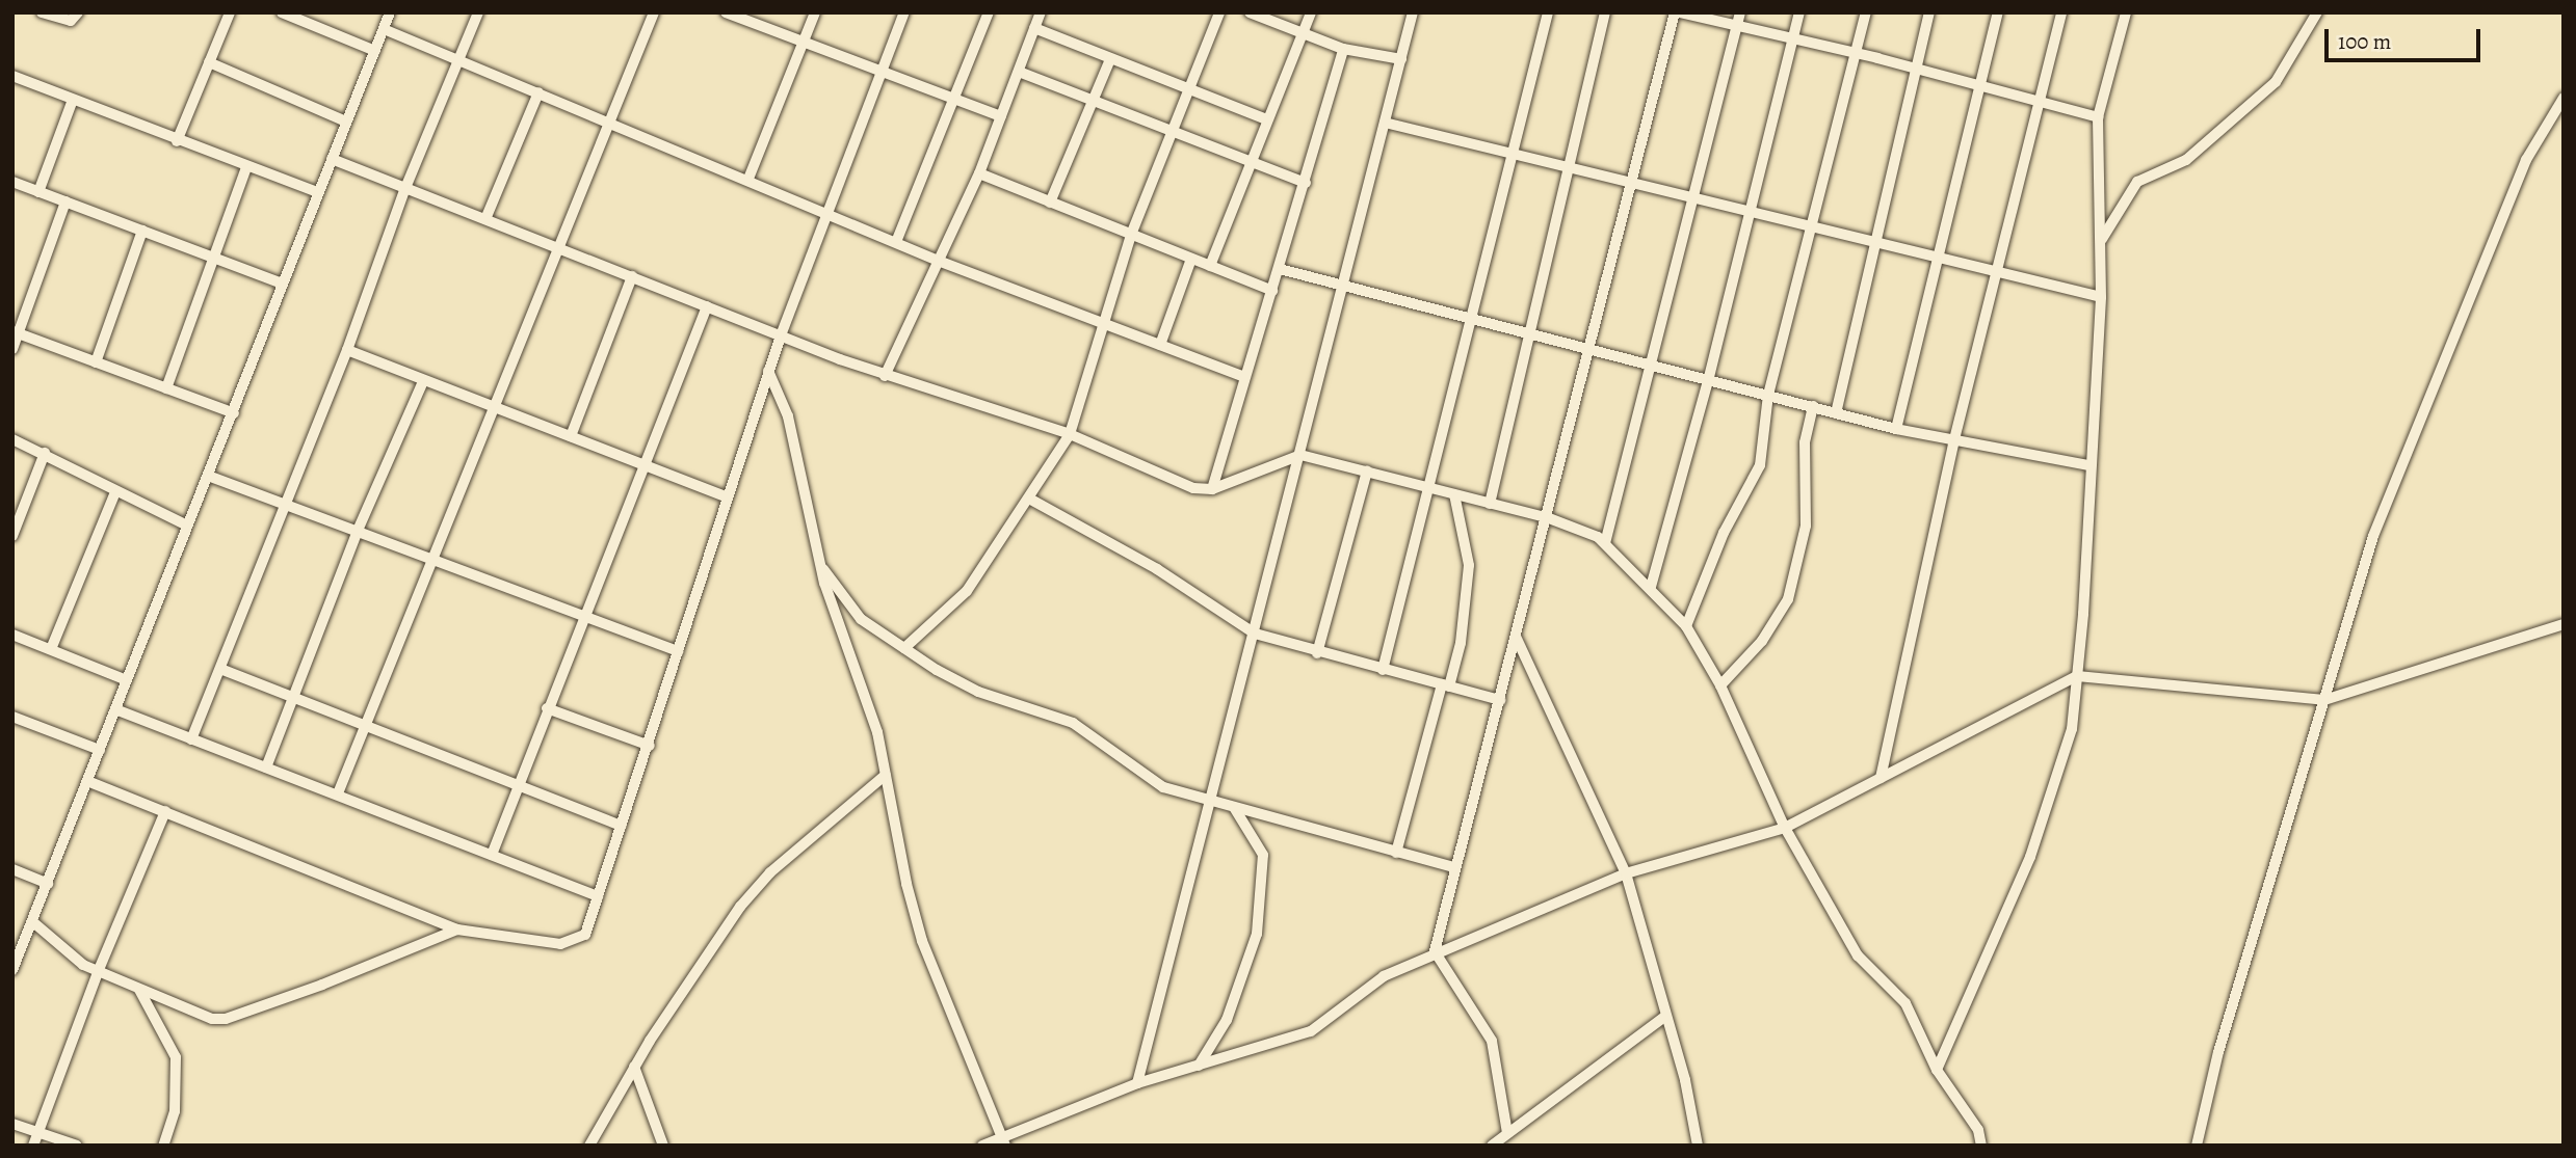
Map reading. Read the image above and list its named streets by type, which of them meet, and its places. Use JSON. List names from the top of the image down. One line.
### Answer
{"scale_bar":"100 m"}
